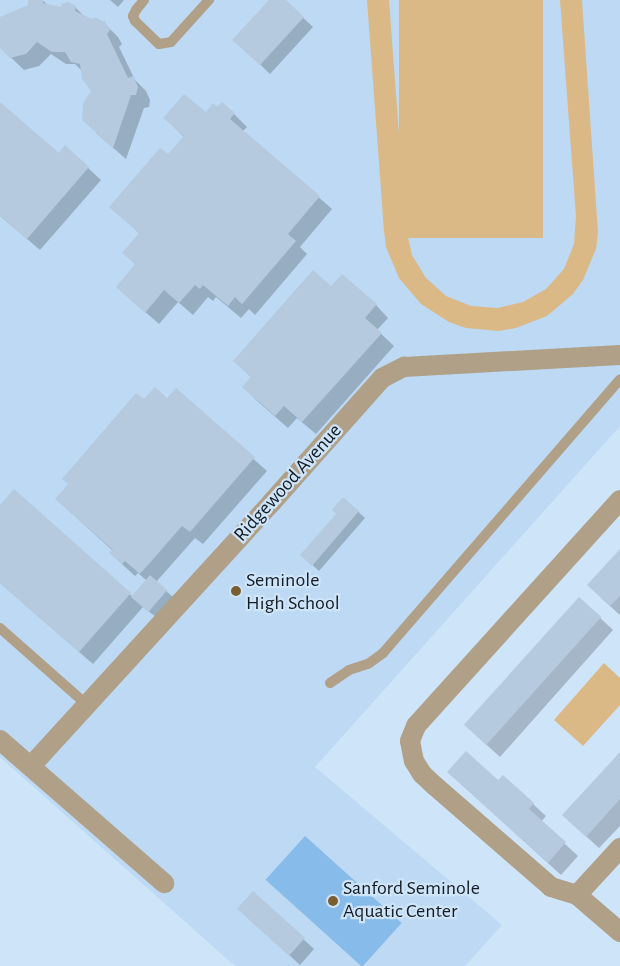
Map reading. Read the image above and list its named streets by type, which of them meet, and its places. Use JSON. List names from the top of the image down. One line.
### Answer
{"streets":{"street":["Ridgewood Avenue"]},"places":["Seminole High School","Sanford Seminole Aquatic Center"]}
